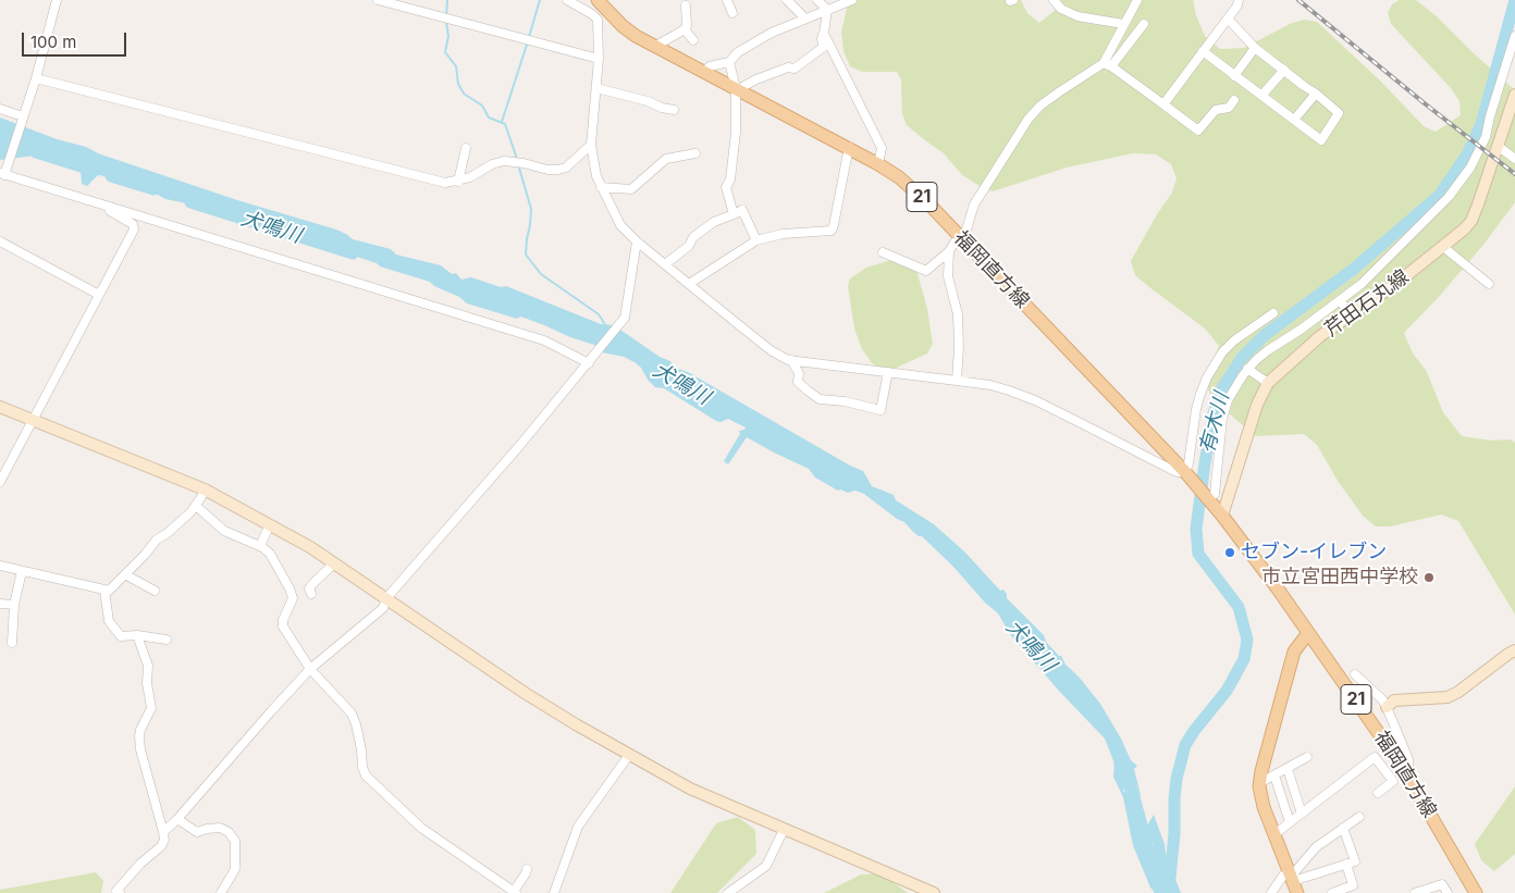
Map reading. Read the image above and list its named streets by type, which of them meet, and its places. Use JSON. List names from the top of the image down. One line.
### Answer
{"streets":{"main road":["21","福岡直方線"],"street":["芹田石丸線"]},"crossings":[["福岡直方線","芹田石丸線"]],"water":["犬鳴川","有木川"],"places":["セブン-イレブン","市立宮田西中学校"],"scale_bar":"100 m"}
